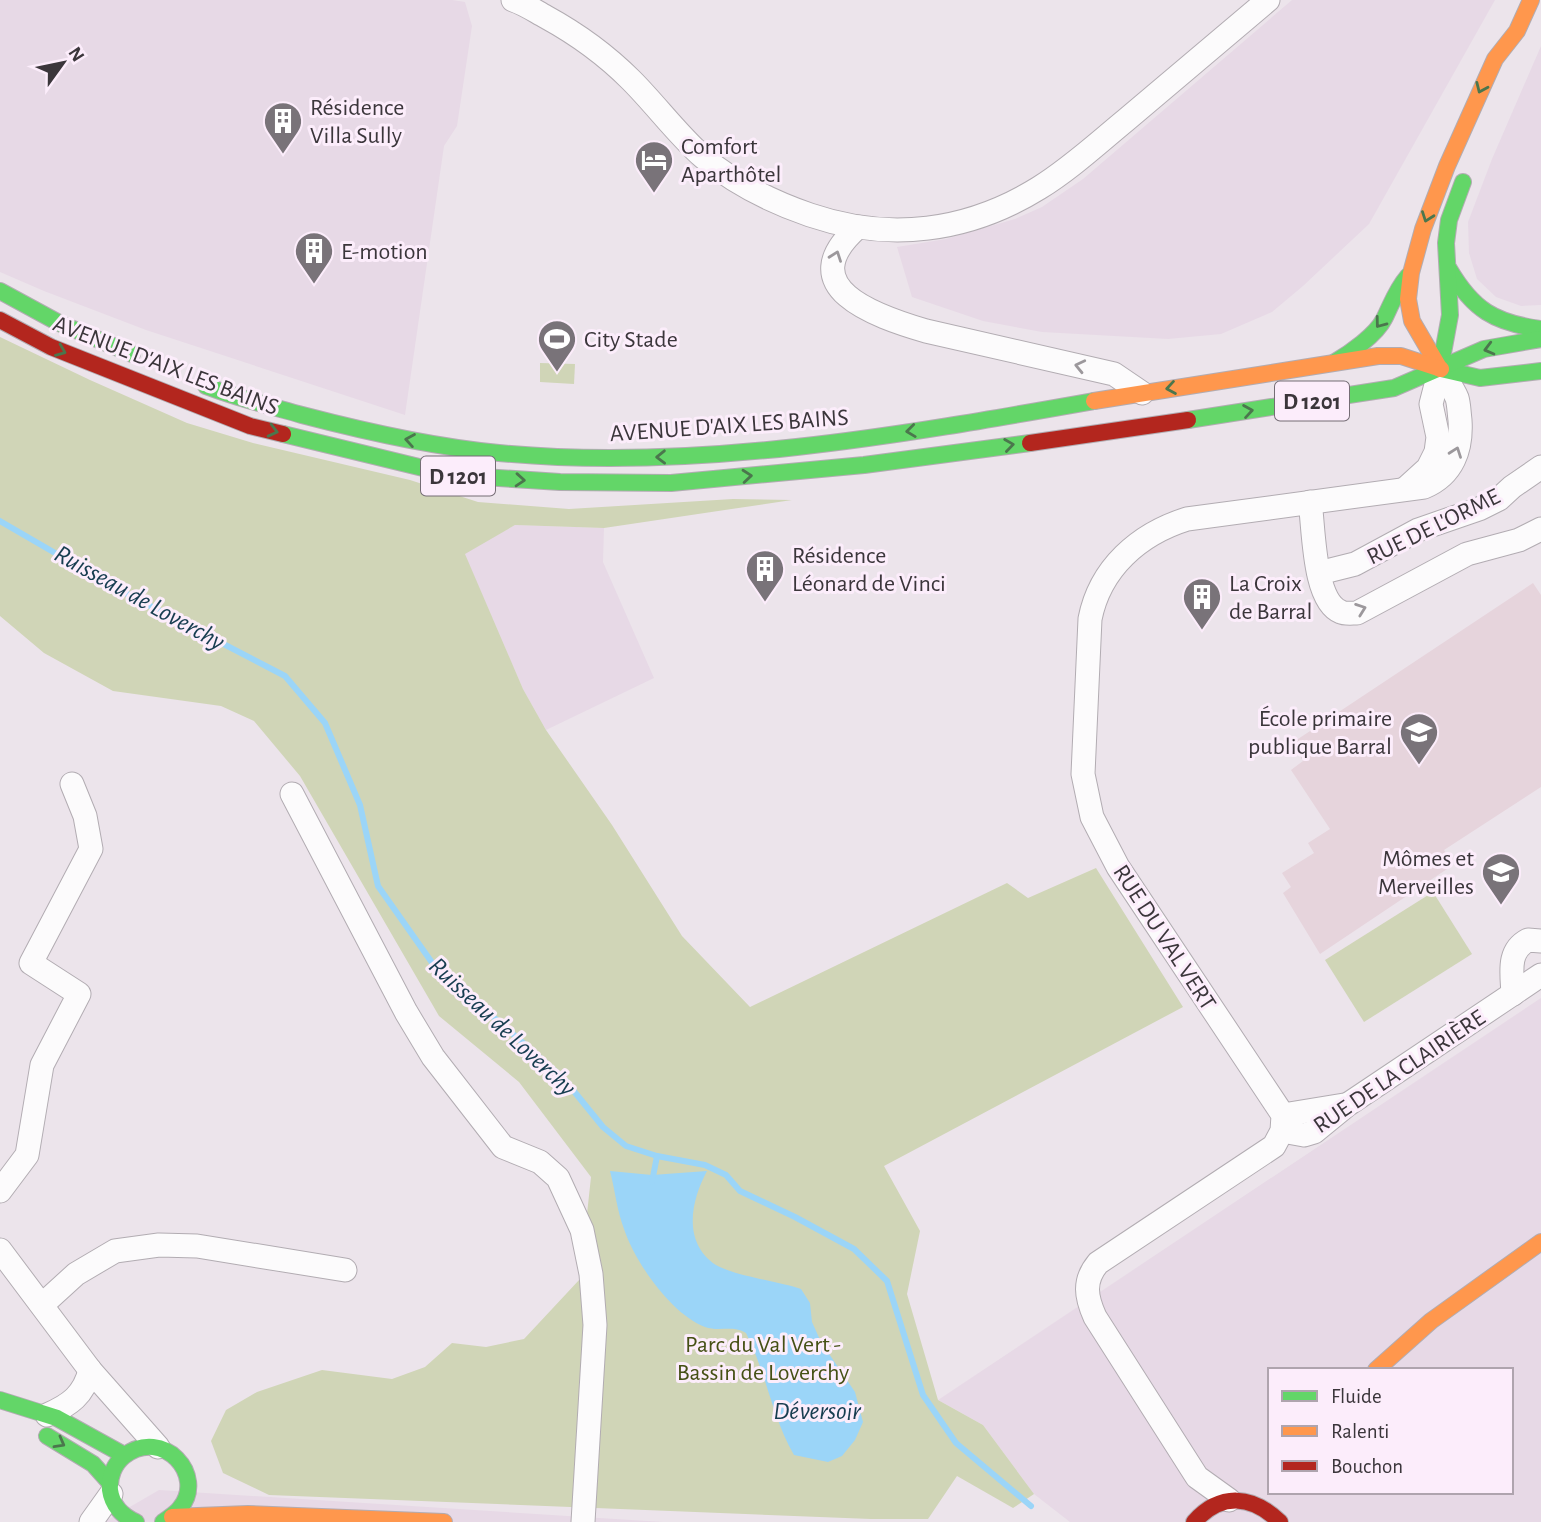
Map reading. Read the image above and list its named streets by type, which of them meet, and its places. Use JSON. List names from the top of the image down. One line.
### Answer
{"streets":{"main road":["AVENUE D'AIX LES BAINS","D 1201"],"street":["RUE DE L'ORME","RUE DU VAL VERT","RUE DE LA CLAIRIÈRE"]},"crossings":[["AVENUE D'AIX LES BAINS","RUE DU VAL VERT"],["RUE DE L'ORME","RUE DU VAL VERT"],["RUE DU VAL VERT","RUE DE LA CLAIRIÈRE"]],"one_way":["RUE DE L'ORME"],"water":["Ruisseau de Loverchy","Déversoir"],"parks":["Parc du Val Vert - Bassin de Loverchy"],"places":{"building":["Résidence Villa Sully","E-motion","Résidence Léonard de Vinci","La Croix de Barral"],"hotel":["Comfort Aparthôtel"],"sports":["City Stade"],"school or university":["École primaire publique Barral","Mômes et Merveilles"]},"legend":["Fluide","Ralenti","Bouchon"],"north":"top right"}
